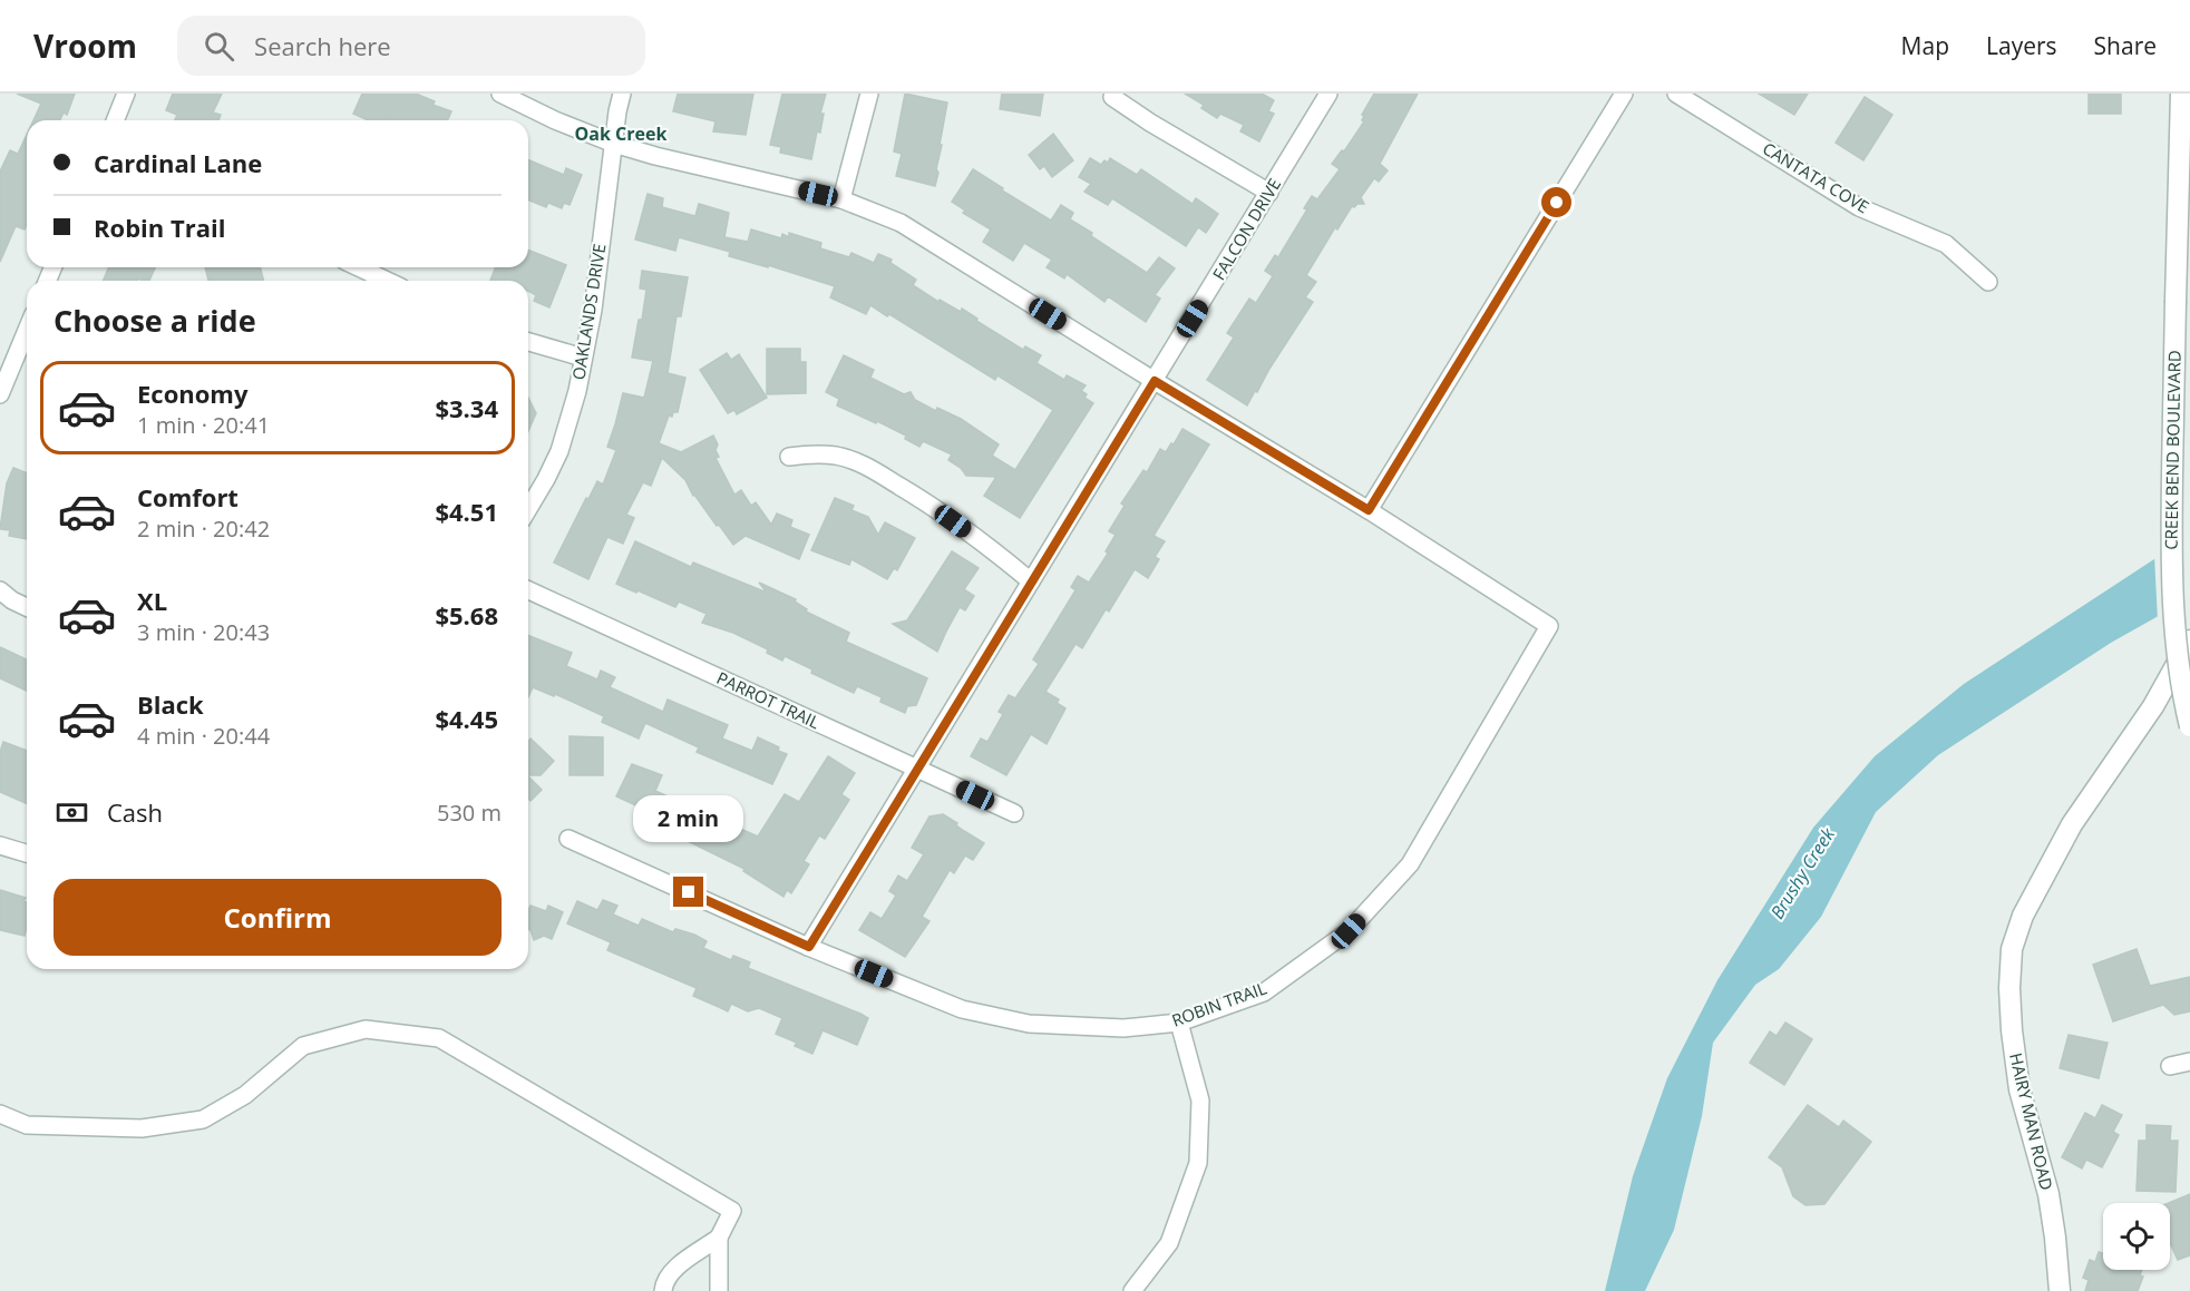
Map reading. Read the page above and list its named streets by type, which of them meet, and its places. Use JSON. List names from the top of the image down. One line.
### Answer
{"streets":{"street":["CANTATA COVE","FALCON DRIVE","OAKLANDS DRIVE","CREEK BEND BOULEVARD","PARROT TRAIL","ROBIN TRAIL","HAIRY MAN ROAD"]},"crossings":[["FALCON DRIVE","PARROT TRAIL"],["FALCON DRIVE","ROBIN TRAIL"]],"districts":["Oak Creek"],"water":["Brushy Creek"],"page":{"header":"Vroom","search":"Search here","nav":["Map","Layers","Share"],"banner":["Cardinal Lane","Robin Trail"],"heading":"Choose a ride","list":[{"name":"Economy","note":"1 min · 20:41","value":"$3.34"},{"name":"Comfort","note":"2 min · 20:42","value":"$4.51"},{"name":"XL","note":"3 min · 20:43","value":"$5.68"},{"name":"Black","note":"4 min · 20:44","value":"$4.45"}],"pay":["Cash","530 m"],"bubble":"2 min","buttons":"Confirm"}}
